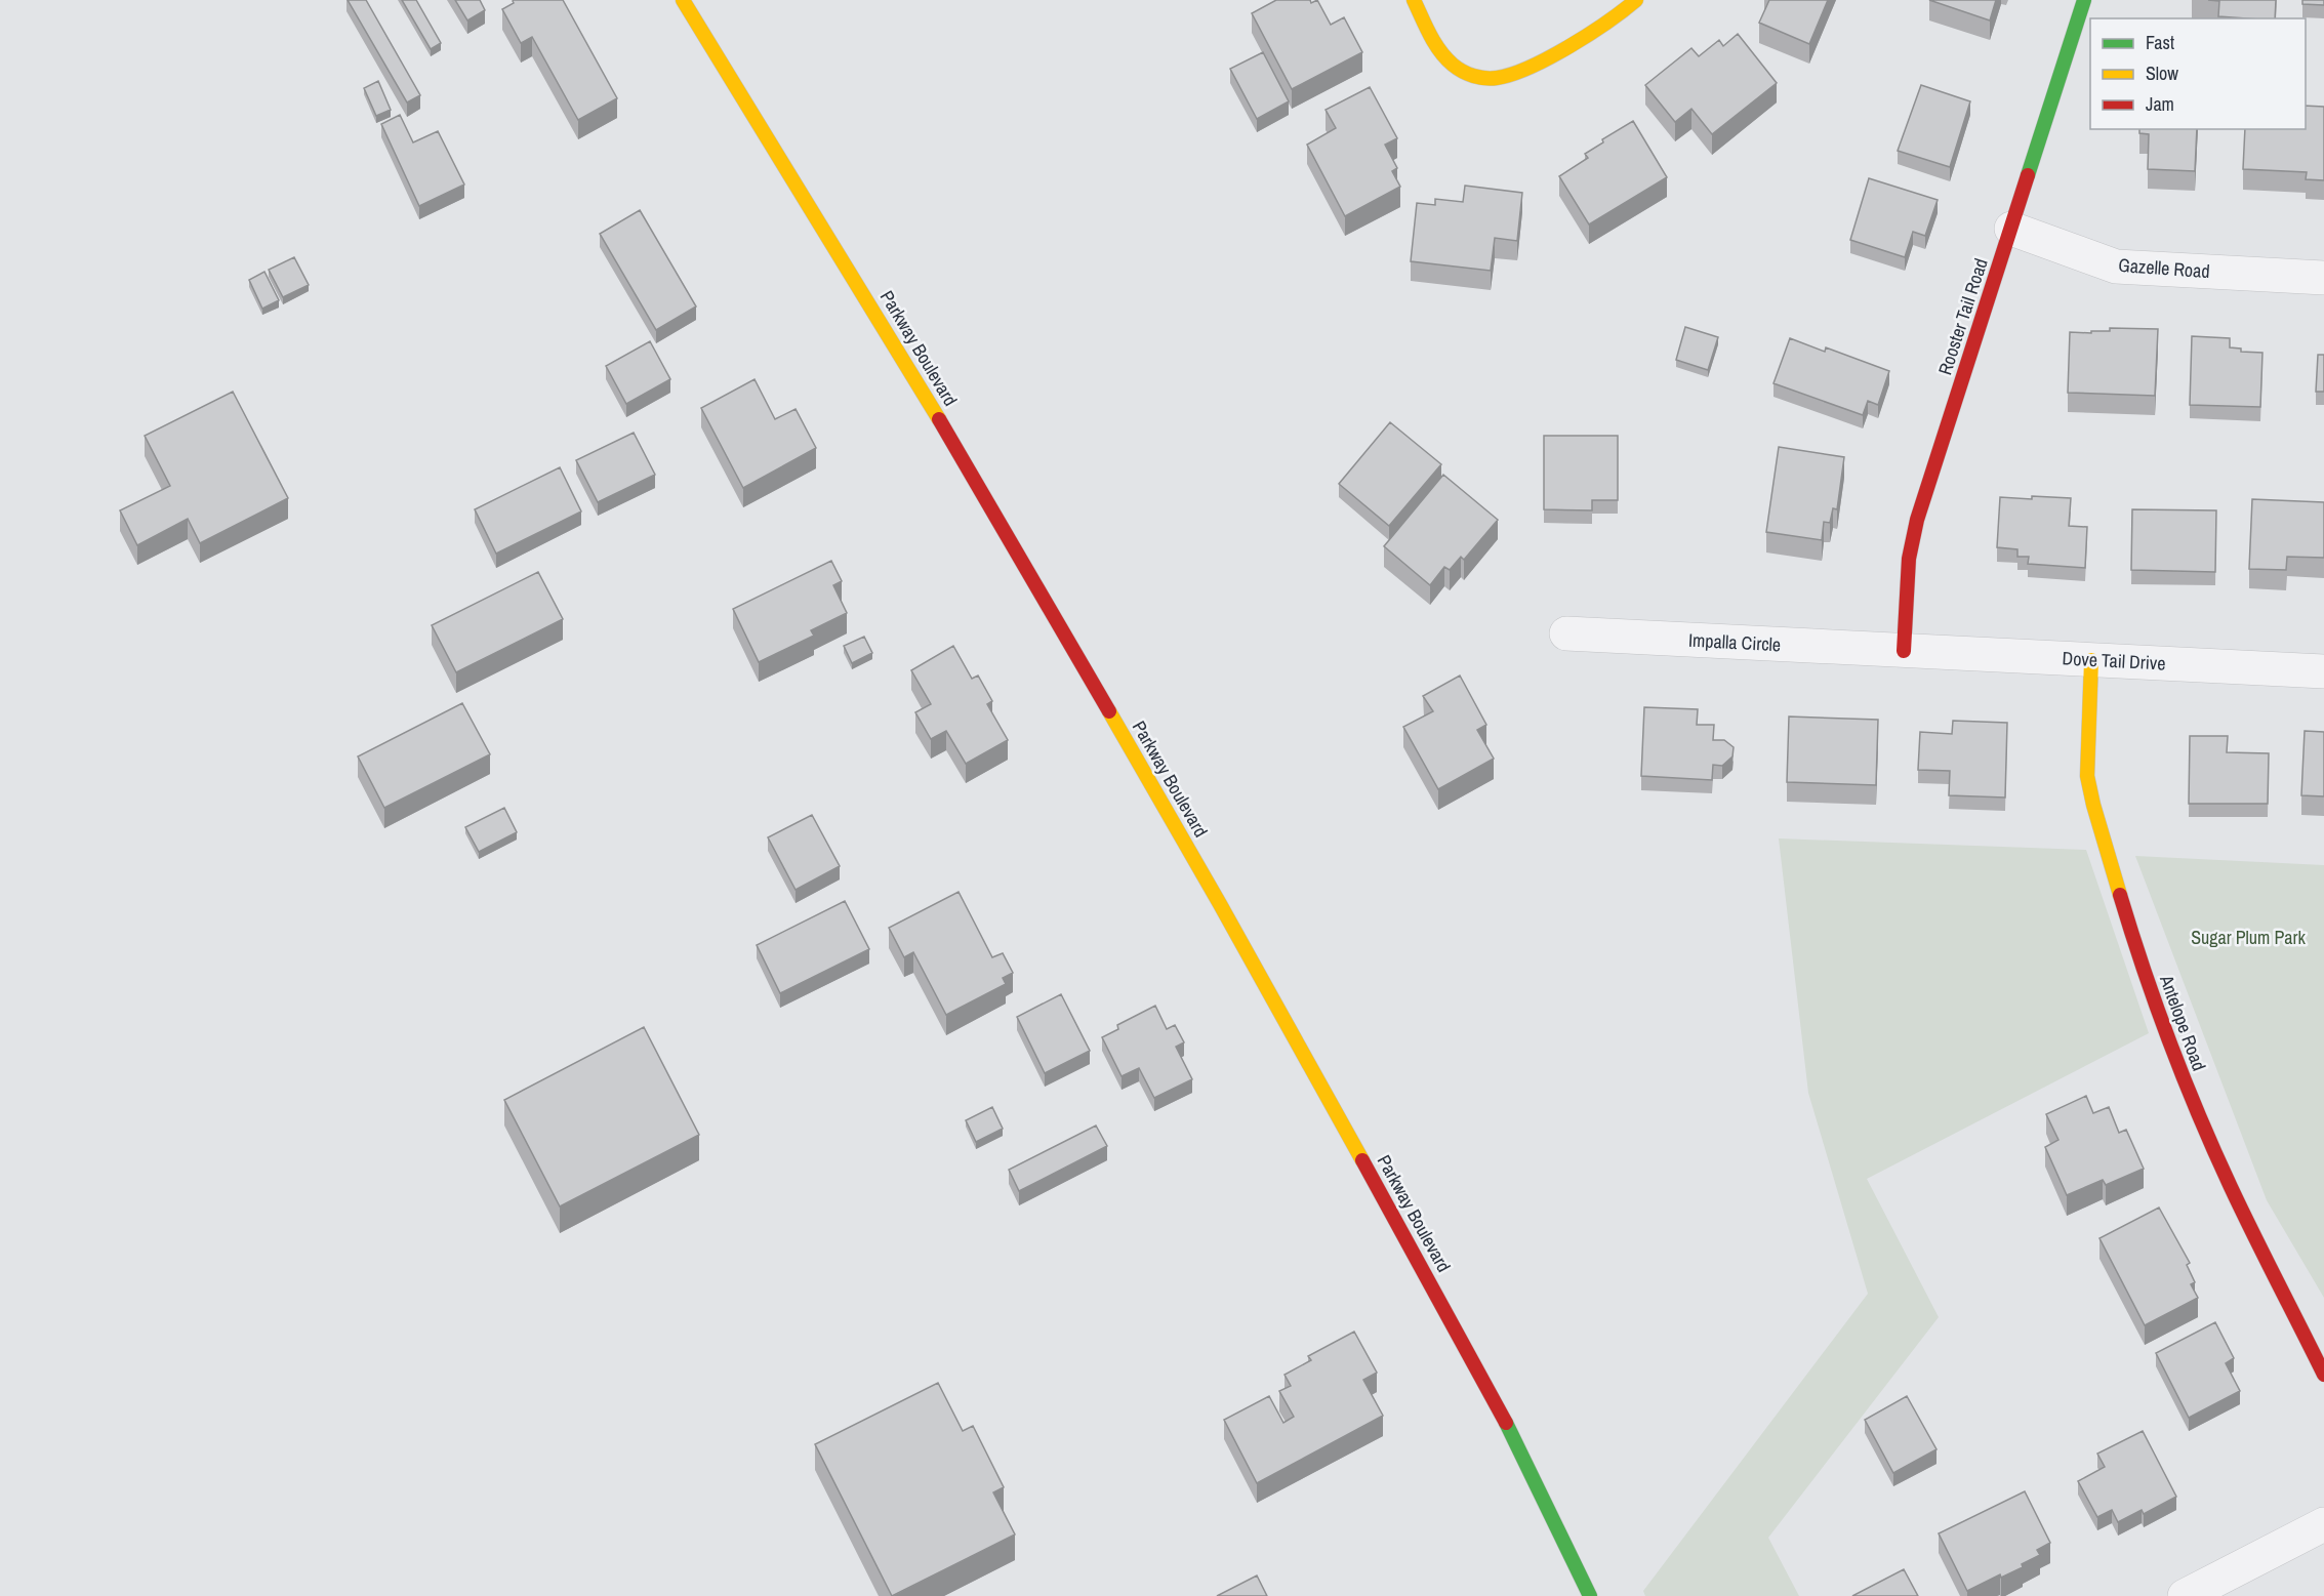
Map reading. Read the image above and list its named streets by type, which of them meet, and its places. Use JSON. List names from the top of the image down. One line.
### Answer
{"streets":{"street":["Gazelle Road","Rooster Tail Road","Parkway Boulevard","Impalla Circle","Dove Tail Drive","Antelope Road"]},"crossings":[["Gazelle Road","Rooster Tail Road"],["Rooster Tail Road","Impalla Circle"],["Rooster Tail Road","Dove Tail Drive"],["Impalla Circle","Dove Tail Drive"],["Dove Tail Drive","Antelope Road"]],"parks":["Sugar Plum Park"],"legend":["Fast","Slow","Jam"]}
